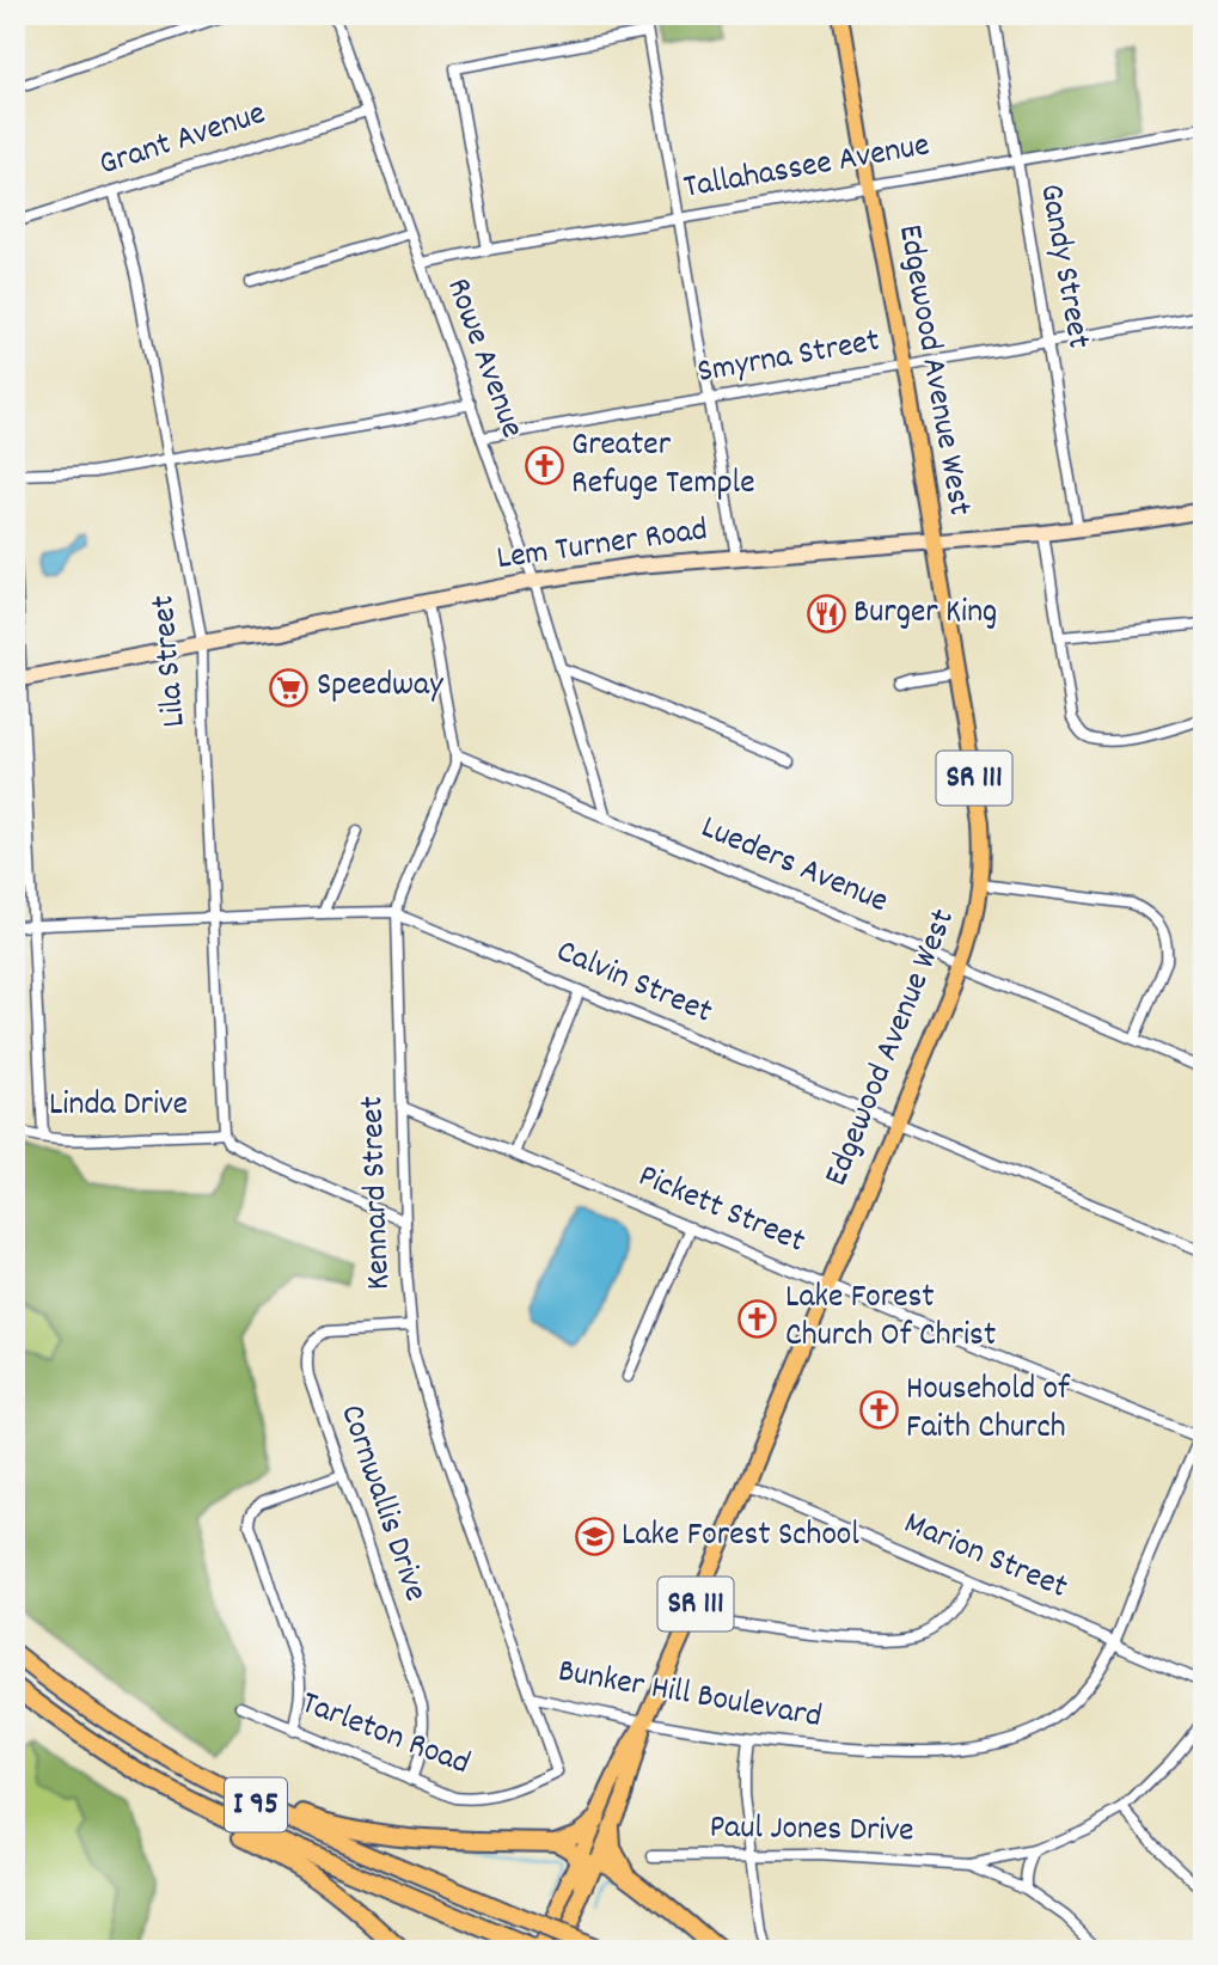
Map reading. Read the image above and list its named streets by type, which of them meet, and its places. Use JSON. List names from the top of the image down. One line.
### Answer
{"streets":{"highway":["I 95"],"main road":["Edgewood Avenue West","Lem Turner Road","SR 111"],"street":["Grant Avenue","Tallahassee Avenue","Gandy Street","Rowe Avenue","Smyrna Street","Lila Street","Lueders Avenue","Calvin Street","Linda Drive","Kennard Street","Pickett Street","Cornwallis Drive","Marion Street","Bunker Hill Boulevard","Tarleton Road","Paul Jones Drive"]},"crossings":[["Grant Avenue","Rowe Avenue"],["Grant Avenue","Lila Street"],["Tallahassee Avenue","Gandy Street"],["Tallahassee Avenue","Rowe Avenue"],["Tallahassee Avenue","Edgewood Avenue West"],["Gandy Street","Smyrna Street"],["Gandy Street","Lem Turner Road"],["Rowe Avenue","Smyrna Street"],["Rowe Avenue","Lem Turner Road"],["Rowe Avenue","Lueders Avenue"],["Smyrna Street","Edgewood Avenue West"],["Edgewood Avenue West","Lem Turner Road"],["Edgewood Avenue West","Lueders Avenue"],["Edgewood Avenue West","Calvin Street"],["Edgewood Avenue West","Pickett Street"],["Edgewood Avenue West","Marion Street"],["Edgewood Avenue West","Bunker Hill Boulevard"],["Edgewood Avenue West","I 95"],["Lem Turner Road","Lila Street"],["Lem Turner Road","Kennard Street"],["Lila Street","Calvin Street"],["Lila Street","Linda Drive"],["Lueders Avenue","Kennard Street"],["Calvin Street","Kennard Street"],["Linda Drive","Kennard Street"],["Kennard Street","Pickett Street"],["Kennard Street","Cornwallis Drive"],["Kennard Street","Bunker Hill Boulevard"],["Kennard Street","Tarleton Road"],["Pickett Street","Bunker Hill Boulevard"],["Cornwallis Drive","Tarleton Road"],["Marion Street","Bunker Hill Boulevard"]],"places":{"church":["Greater Refuge Temple","Lake Forest Church Of Christ","Household of Faith Church"],"restaurant":["Burger King"],"supermarket":["Speedway"],"school or university":["Lake Forest School"]}}
